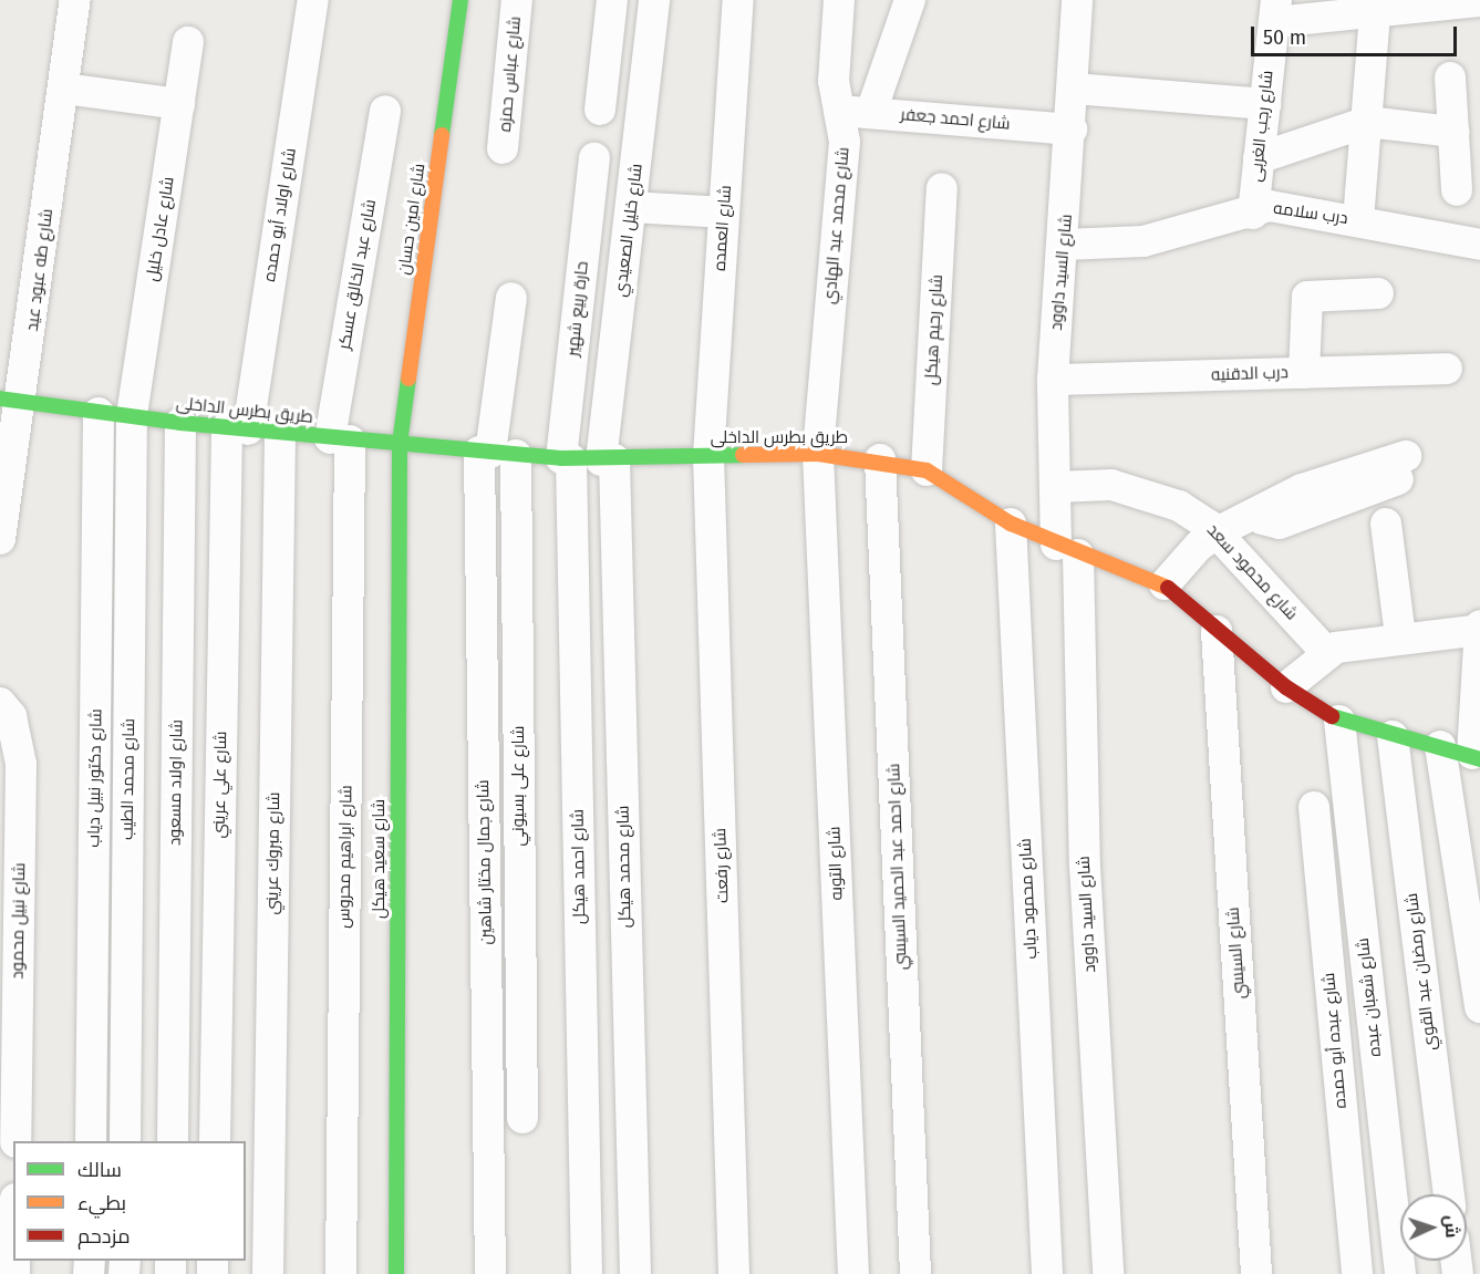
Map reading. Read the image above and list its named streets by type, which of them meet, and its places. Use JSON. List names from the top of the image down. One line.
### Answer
{"streets":{"street":["شارع عباس حمزه","شارع احمد جعفر","شارع رجب الغربى","درب سلامه","شارع اولاد أبو حمده","شارع امين حسان","شارع محمد عبد الهادي","شارع العمده","شارع عادل خليل","شارع خليل الصعيدي","شارع طه عبود عيد","شارع السيد داوود","شارع عبد الخالق عسكر","حارة ربيع شهير","شارع رحيم هيكل","درب الدقنيه","طريق بطرس الداخلى","شارع محمود سعد","شارع دكتور نبيل دياب","شارع محمد الطيب","شارع اولاد مسعود","شارع علي عريني","شارع على بسيوني","شارع مبروك عريني","شارع ابراهيم محروس","شارع سعيد هيكل","شارع جمال مختار شاهين","شارع التوبه","شارع رفعت","شارع احمد هيكل","شارع محمد هيكل","شارع احمد عبد الحميد السيسي","شارع محمود دياب","شارع نبيل محمود","شارع السيسي","شارع رمضان عبد القوي","شارع شعبان عبده","شارع عبده أبو حمده"]},"crossings":[["شارع احمد جعفر","شارع محمد عبد الهادي"],["شارع احمد جعفر","شارع السيد داوود"],["شارع رجب الغربى","درب سلامه"],["درب سلامه","شارع السيد داوود"],["شارع اولاد أبو حمده","طريق بطرس الداخلى"],["شارع اولاد أبو حمده","شارع علي عريني"],["شارع امين حسان","طريق بطرس الداخلى"],["شارع امين حسان","شارع سعيد هيكل"],["شارع محمد عبد الهادي","طريق بطرس الداخلى"],["شارع محمد عبد الهادي","شارع التوبه"],["شارع العمده","طريق بطرس الداخلى"],["شارع العمده","شارع رفعت"],["شارع عادل خليل","طريق بطرس الداخلى"],["شارع عادل خليل","شارع محمد الطيب"],["شارع خليل الصعيدي","حارة ربيع شهير"],["شارع خليل الصعيدي","طريق بطرس الداخلى"],["شارع خليل الصعيدي","شارع احمد هيكل"],["شارع خليل الصعيدي","شارع محمد هيكل"],["شارع طه عبود عيد","طريق بطرس الداخلى"],["شارع السيد داوود","درب الدقنيه"],["شارع السيد داوود","طريق بطرس الداخلى"],["شارع السيد داوود","شارع محمود سعد"],["شارع عبد الخالق عسكر","طريق بطرس الداخلى"],["شارع عبد الخالق عسكر","شارع ابراهيم محروس"],["حارة ربيع شهير","طريق بطرس الداخلى"],["حارة ربيع شهير","شارع احمد هيكل"],["حارة ربيع شهير","شارع محمد هيكل"],["شارع رحيم هيكل","طريق بطرس الداخلى"],["طريق بطرس الداخلى","شارع دكتور نبيل دياب"],["طريق بطرس الداخلى","شارع محمد الطيب"],["طريق بطرس الداخلى","شارع اولاد مسعود"],["طريق بطرس الداخلى","شارع علي عريني"],["طريق بطرس الداخلى","شارع على بسيوني"],["طريق بطرس الداخلى","شارع مبروك عريني"],["طريق بطرس الداخلى","شارع ابراهيم محروس"],["طريق بطرس الداخلى","شارع سعيد هيكل"],["طريق بطرس الداخلى","شارع جمال مختار شاهين"],["طريق بطرس الداخلى","شارع التوبه"],["طريق بطرس الداخلى","شارع رفعت"],["طريق بطرس الداخلى","شارع احمد هيكل"],["طريق بطرس الداخلى","شارع محمد هيكل"],["طريق بطرس الداخلى","شارع احمد عبد الحميد السيسي"],["طريق بطرس الداخلى","شارع محمود دياب"],["طريق بطرس الداخلى","شارع السيسي"],["طريق بطرس الداخلى","شارع رمضان عبد القوي"],["طريق بطرس الداخلى","شارع شعبان عبده"],["شارع على بسيوني","شارع جمال مختار شاهين"],["شارع احمد هيكل","شارع محمد هيكل"]],"legend":["سالك","بطيء","مزدحم"],"scale_bar":"50 m","north":"right"}
